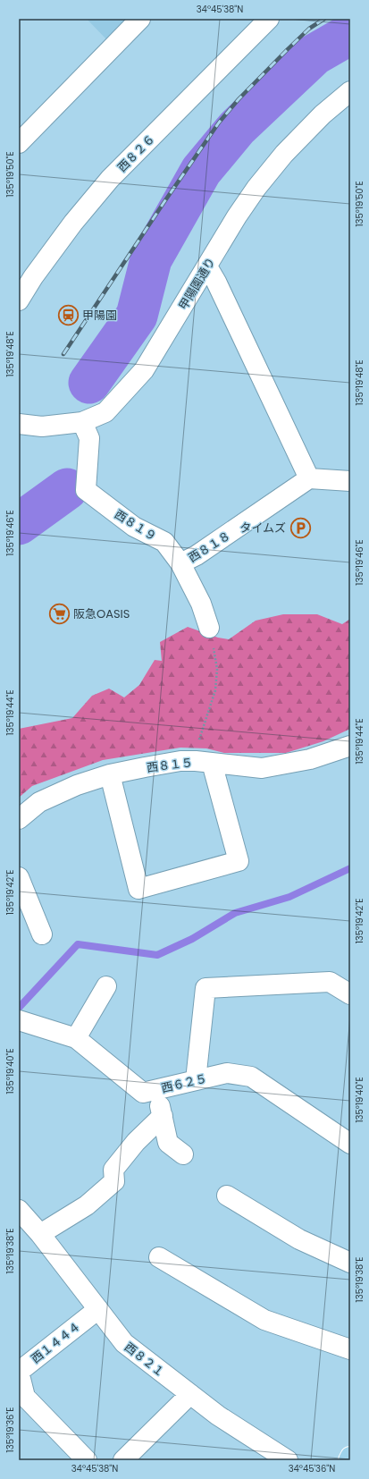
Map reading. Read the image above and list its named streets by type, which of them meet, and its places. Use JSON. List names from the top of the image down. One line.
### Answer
{"streets":{"street":["西８２６","甲陽園通り","西８１９","西８１８","西８１５","西６２５","西１４４４","西８２１"]},"crossings":[["甲陽園通り","西８１９"],["西８１９","西８１８"],["西１４４４","西８２１"]],"places":{"station":["甲陽園"],"parking":["タイムズ"],"supermarket":["阪急OASIS"]},"coordinates":["34°45'38\"N","135°19'50\"E","135°19'48\"E","135°19'46\"E","135°19'44\"E","135°19'42\"E","135°19'40\"E","135°19'38\"E","135°19'36\"E","34°45'36\"N"]}
